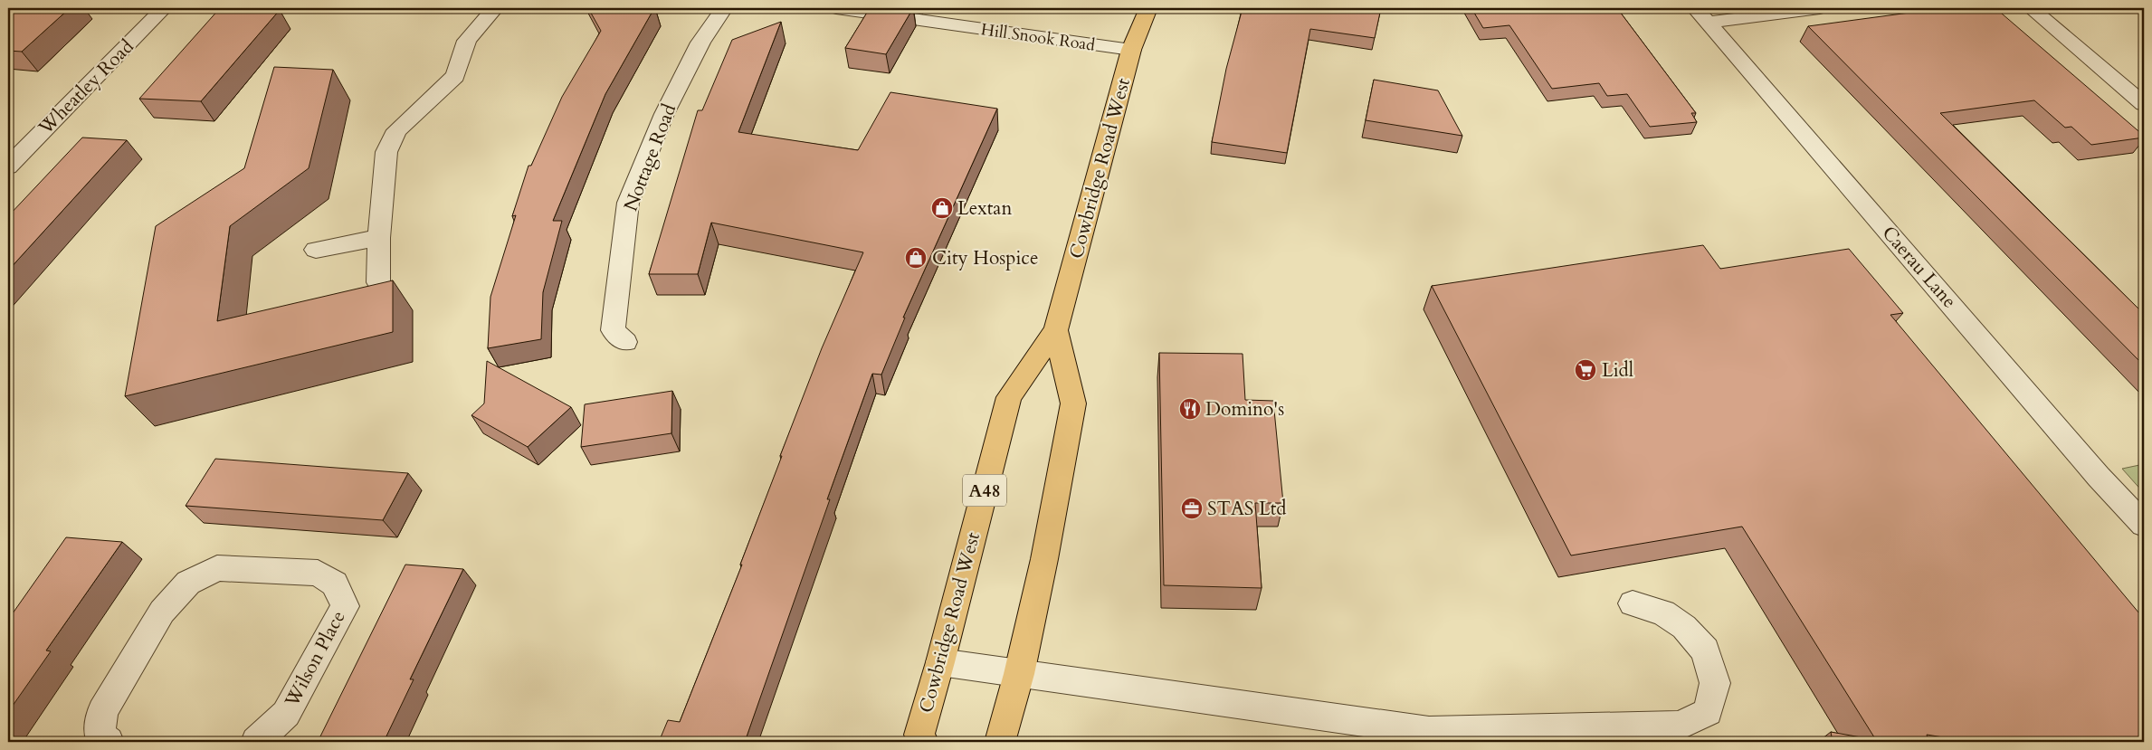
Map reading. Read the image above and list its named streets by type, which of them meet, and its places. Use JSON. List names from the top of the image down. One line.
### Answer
{"streets":{"highway":["Cowbridge Road West","A48"],"street":["Hill Snook Road","Wheatley Road","Nottage Road","Caerau Lane","Wilson Place"]},"crossings":[["Hill Snook Road","Cowbridge Road West"]],"places":{"shop":["Lextan","City Hospice"],"supermarket":["Lidl"],"restaurant":["Domino's"],"office":["STAS Ltd"]}}
